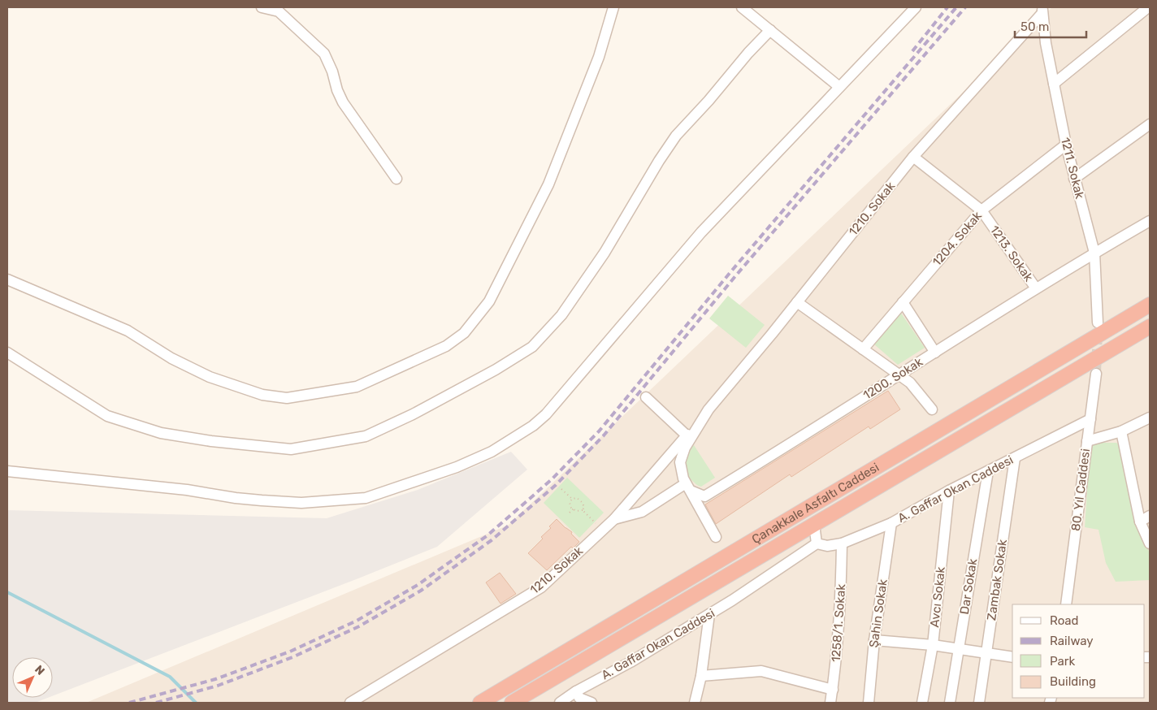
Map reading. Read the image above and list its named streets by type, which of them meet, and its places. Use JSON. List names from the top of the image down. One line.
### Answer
{"streets":{"highway":["Çanakkale Asfaltı Caddesi"],"street":["1211. Sokak","1210. Sokak","1204. Sokak","1213. Sokak","1200. Sokak","A. Gaffar Okan Caddesi","80. Yıl Caddesi","Zambak Sokak","Dar Sokak","Avcı Sokak","Şahin Sokak","1258/1. Sokak"]},"crossings":[["1211. Sokak","1210. Sokak"],["1211. Sokak","1204. Sokak"],["1211. Sokak","1200. Sokak"],["1210. Sokak","1213. Sokak"],["1210. Sokak","1200. Sokak"],["1204. Sokak","1213. Sokak"],["1213. Sokak","1200. Sokak"],["A. Gaffar Okan Caddesi","80. Yıl Caddesi"],["A. Gaffar Okan Caddesi","Zambak Sokak"],["A. Gaffar Okan Caddesi","Dar Sokak"],["A. Gaffar Okan Caddesi","Avcı Sokak"],["A. Gaffar Okan Caddesi","Şahin Sokak"],["A. Gaffar Okan Caddesi","1258/1. Sokak"]],"legend":["Road","Railway","Park","Building"],"scale_bar":"50 m","north":"top right"}
